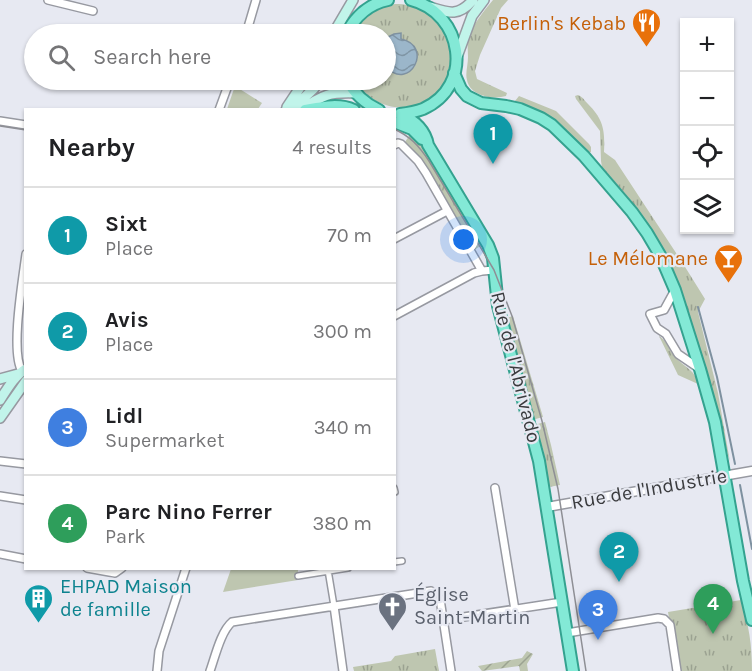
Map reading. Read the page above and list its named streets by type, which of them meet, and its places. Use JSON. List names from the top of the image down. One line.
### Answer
{"streets":{"main road":["Rue de l'Abrivado"],"street":["Rue de l'Industrie"]},"crossings":[["Rue de l'Abrivado","Rue de l'Industrie"]],"places":{"restaurant":["Berlin's Kebab"],"bar":["Le Mélomane"],"building":["EHPAD Maison de famille"],"church":["Église Saint-Martin"]},"page":{"map_buttons":["+","−"],"search":"Search here","heading":["Nearby","4 results"],"pins":["1","2","4","3"],"list":[{"mark":"1","name":"Sixt","note":"Place","value":"70 m"},{"mark":"2","name":"Avis","note":"Place","value":"300 m"},{"mark":"3","name":"Lidl","note":"Supermarket","value":"340 m"},{"mark":"4","name":"Parc Nino Ferrer","note":"Park","value":"380 m"}]}}
